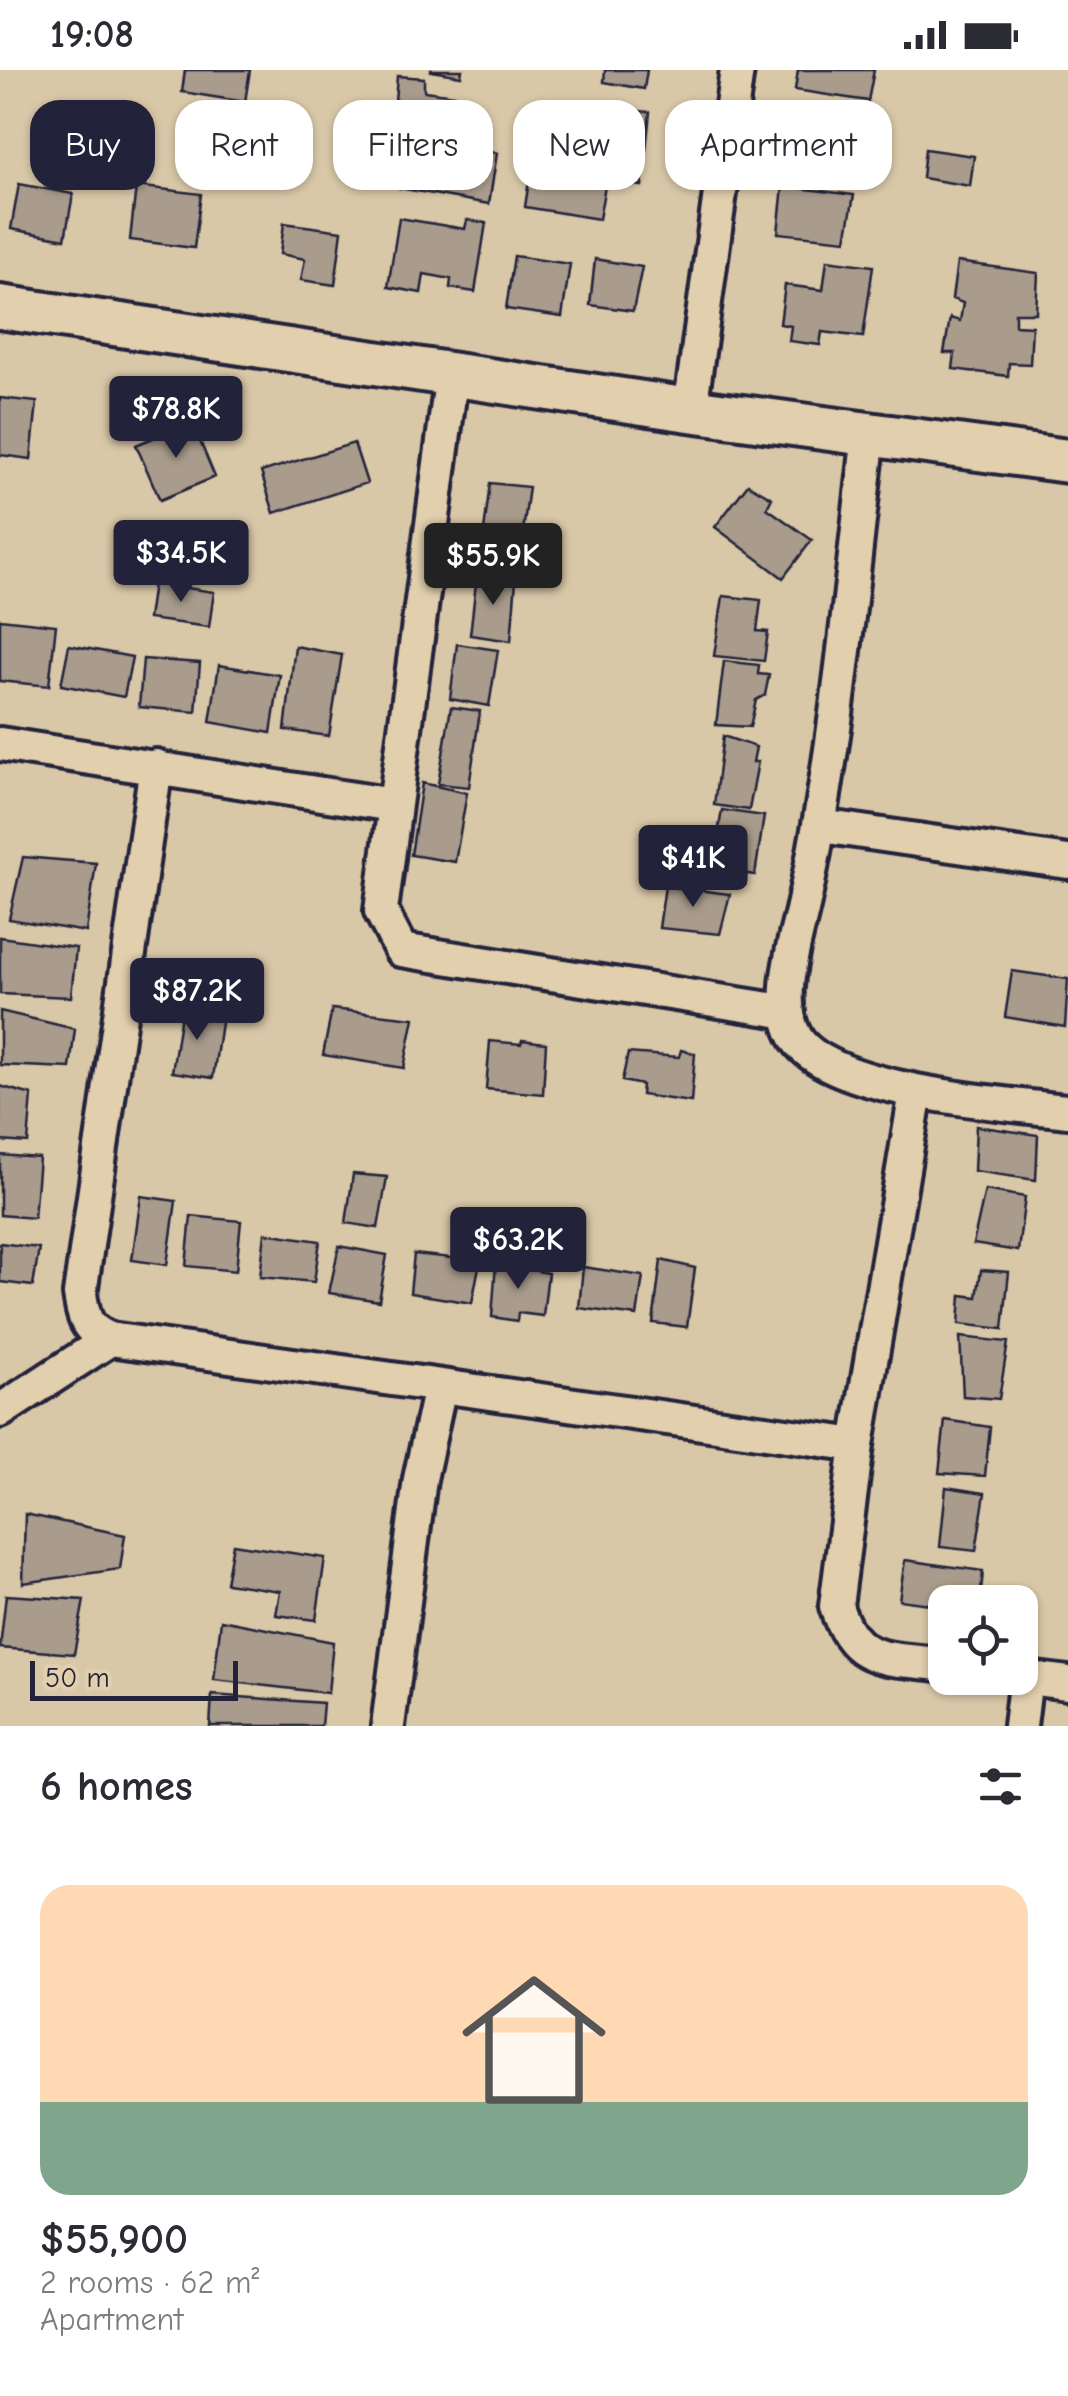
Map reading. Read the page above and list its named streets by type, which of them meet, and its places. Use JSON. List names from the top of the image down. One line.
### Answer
{"scale_bar":"50 m","page":{"status":"19:08","chip":["Buy","Rent","Filters","New","Apartment"],"price":["$78.8K","$34.5K","$55.9K","$41K","$87.2K","$63.2K"],"scale":"50 m","heading":"6 homes","list":[{"name":"$55,900","note":"2 rooms · 62 m² · Apartment"}]}}
